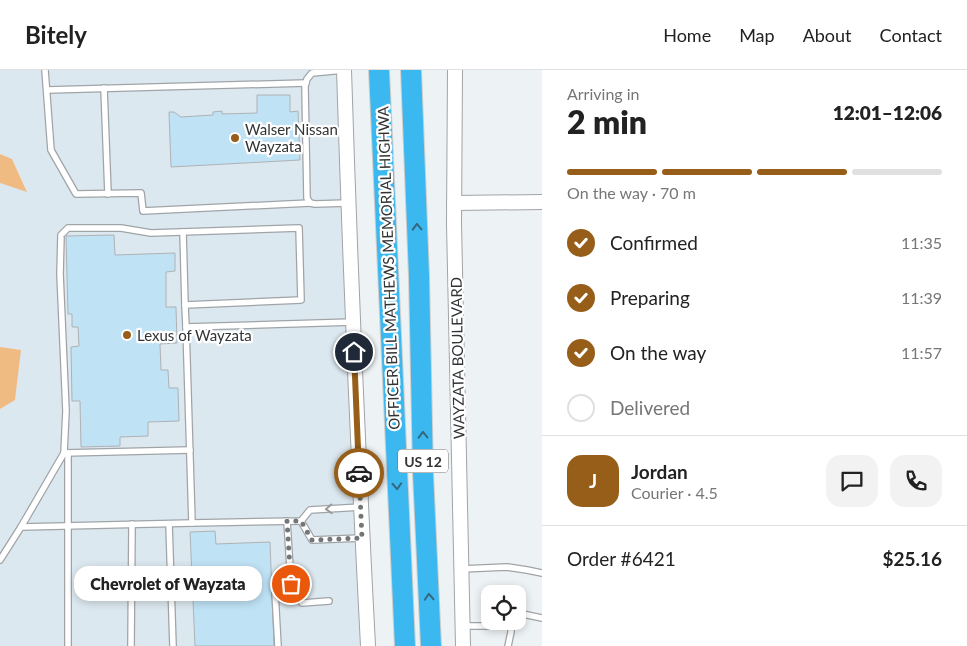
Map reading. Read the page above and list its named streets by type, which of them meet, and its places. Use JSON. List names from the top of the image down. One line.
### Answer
{"streets":{"highway":["OFFICER BILL MATHEWS MEMORIAL HIGHWA","US 12"],"street":["WAYZATA BOULEVARD"]},"places":["Walser Nissan Wayzata","Lexus of Wayzata","Chevrolet of Wayzata"],"page":{"header":"Bitely","nav":["Home","Map","About","Contact"],"heading":["2 min","Arriving in","12:01–12:06"],"panel":["Jordan","Courier · 4.5","Order #6421","$25.16"],"bar":"On the way · 70 m","list":[["Confirmed","11:35"],["Preparing","11:39"],["On the way","11:57"],"Delivered"],"round":"J","bubble":"Chevrolet of Wayzata"}}
